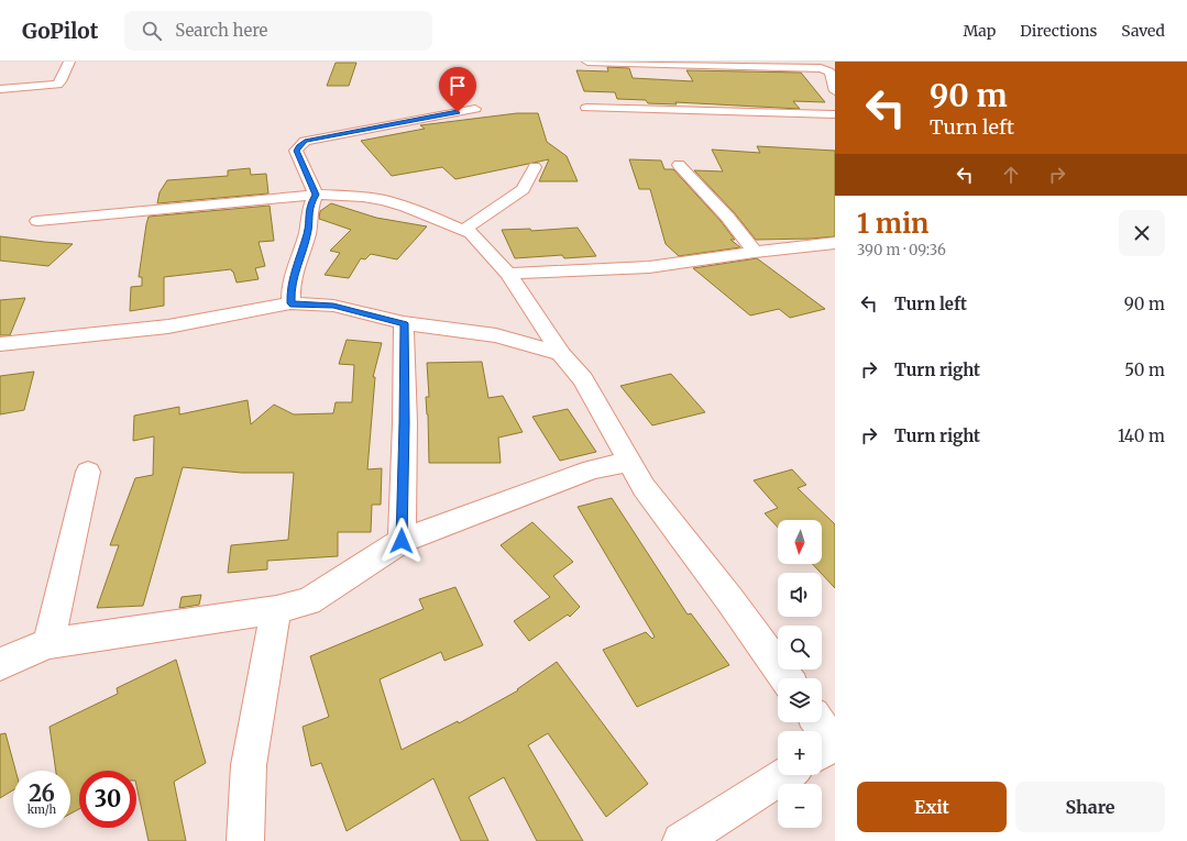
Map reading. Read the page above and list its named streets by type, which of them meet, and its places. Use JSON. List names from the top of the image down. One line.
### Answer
{"north":"bottom","page":{"header":"GoPilot","search":"Search here","nav":["Map","Directions","Saved"],"turn":["90 m","Turn left"],"heading":["1 min","390 m · 09:36"],"list":[{"name":"Turn left","value":"90 m"},{"name":"Turn right","value":"50 m"},{"name":"Turn right","value":"140 m"}],"map_buttons":["+","−"],"speed":"26 km/h","limit":"30","buttons":["Exit","Share"]}}
